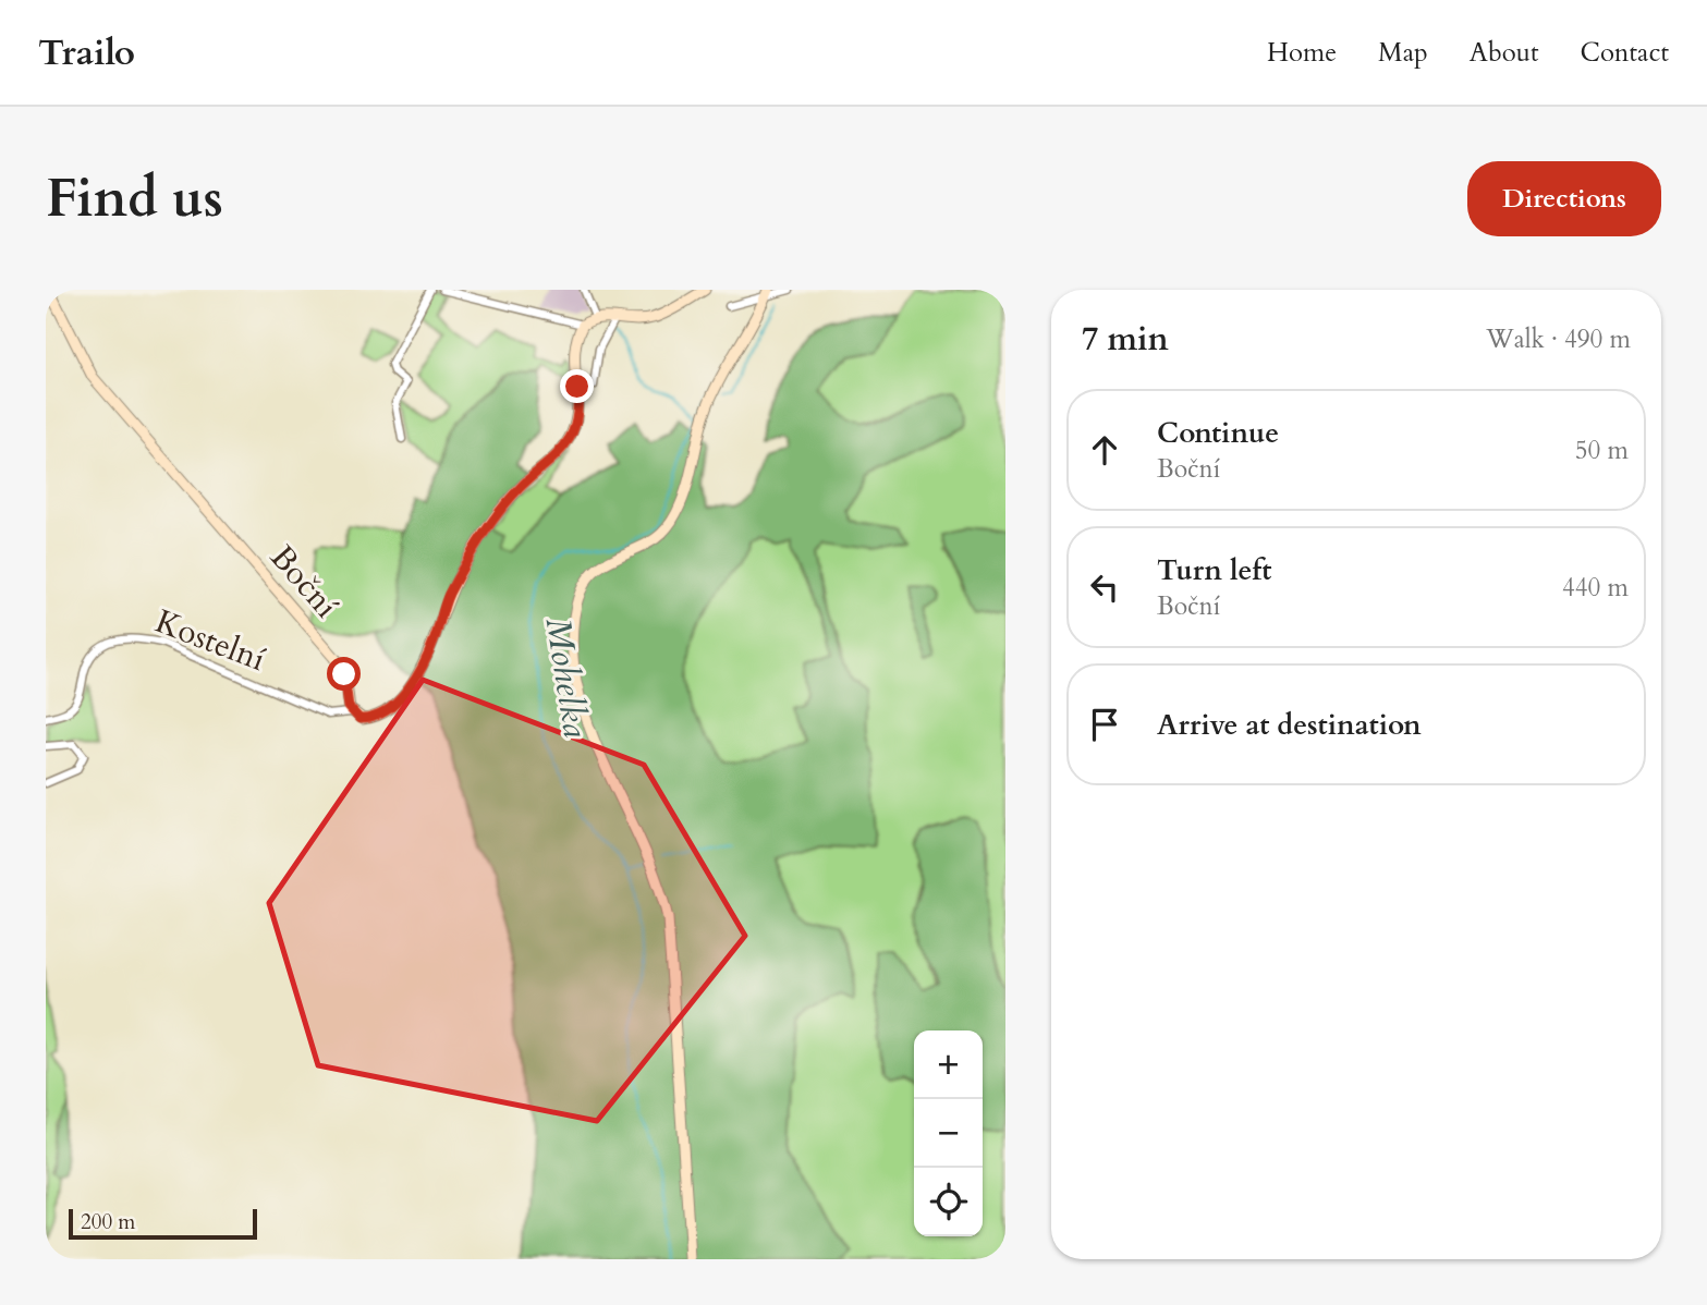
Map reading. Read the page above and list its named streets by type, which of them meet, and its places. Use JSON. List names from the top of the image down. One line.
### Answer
{"streets":{"street":["Boční","Kostelní"]},"crossings":[["Boční","Kostelní"]],"water":["Mohelka"],"scale_bar":"200 m","page":{"header":"Trailo","nav":["Home","Map","About","Contact"],"buttons":"Directions","title":"Find us","heading":["7 min","Walk · 490 m"],"list":[["Continue","Boční","50 m"],["Turn left","Boční","440 m"],"Arrive at destination"],"map_buttons":["+","−"],"scale":"200 m"}}
